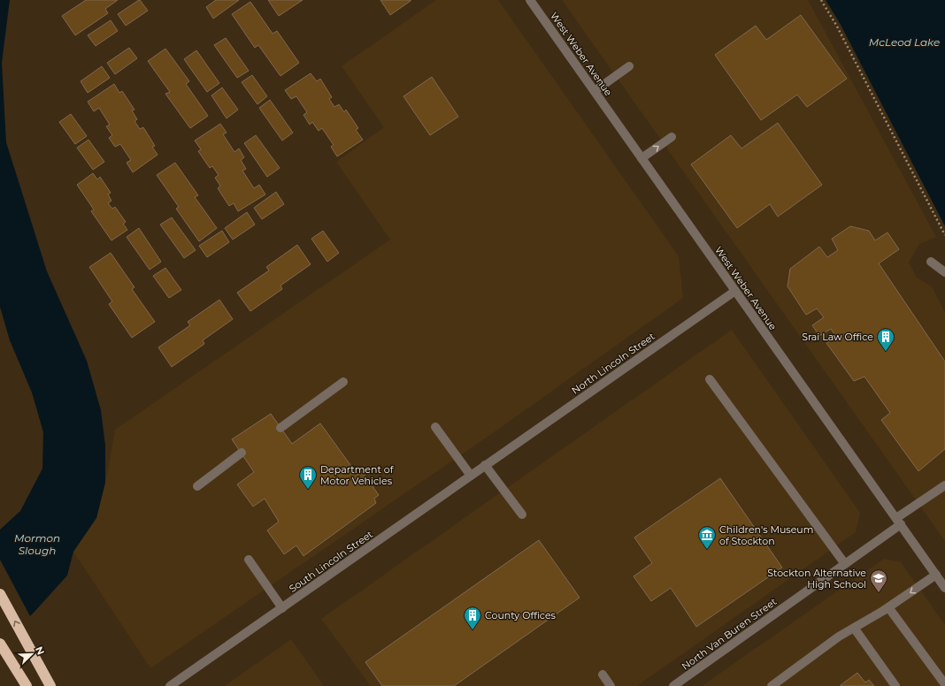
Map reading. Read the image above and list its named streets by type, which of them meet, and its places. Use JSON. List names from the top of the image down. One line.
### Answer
{"streets":{"street":["West Weber Avenue","North Lincoln Street","South Lincoln Street","North Van Buren Street"]},"crossings":[["West Weber Avenue","North Lincoln Street"],["West Weber Avenue","North Van Buren Street"],["North Lincoln Street","South Lincoln Street"]],"water":["McLeod Lake","Mormon Slough"],"places":{"building":["Srai Law Office","Department of Motor Vehicles","County Offices"],"museum":["Children's Museum of Stockton"],"school or university":["Stockton Alternative High School"]},"north":"top right"}
